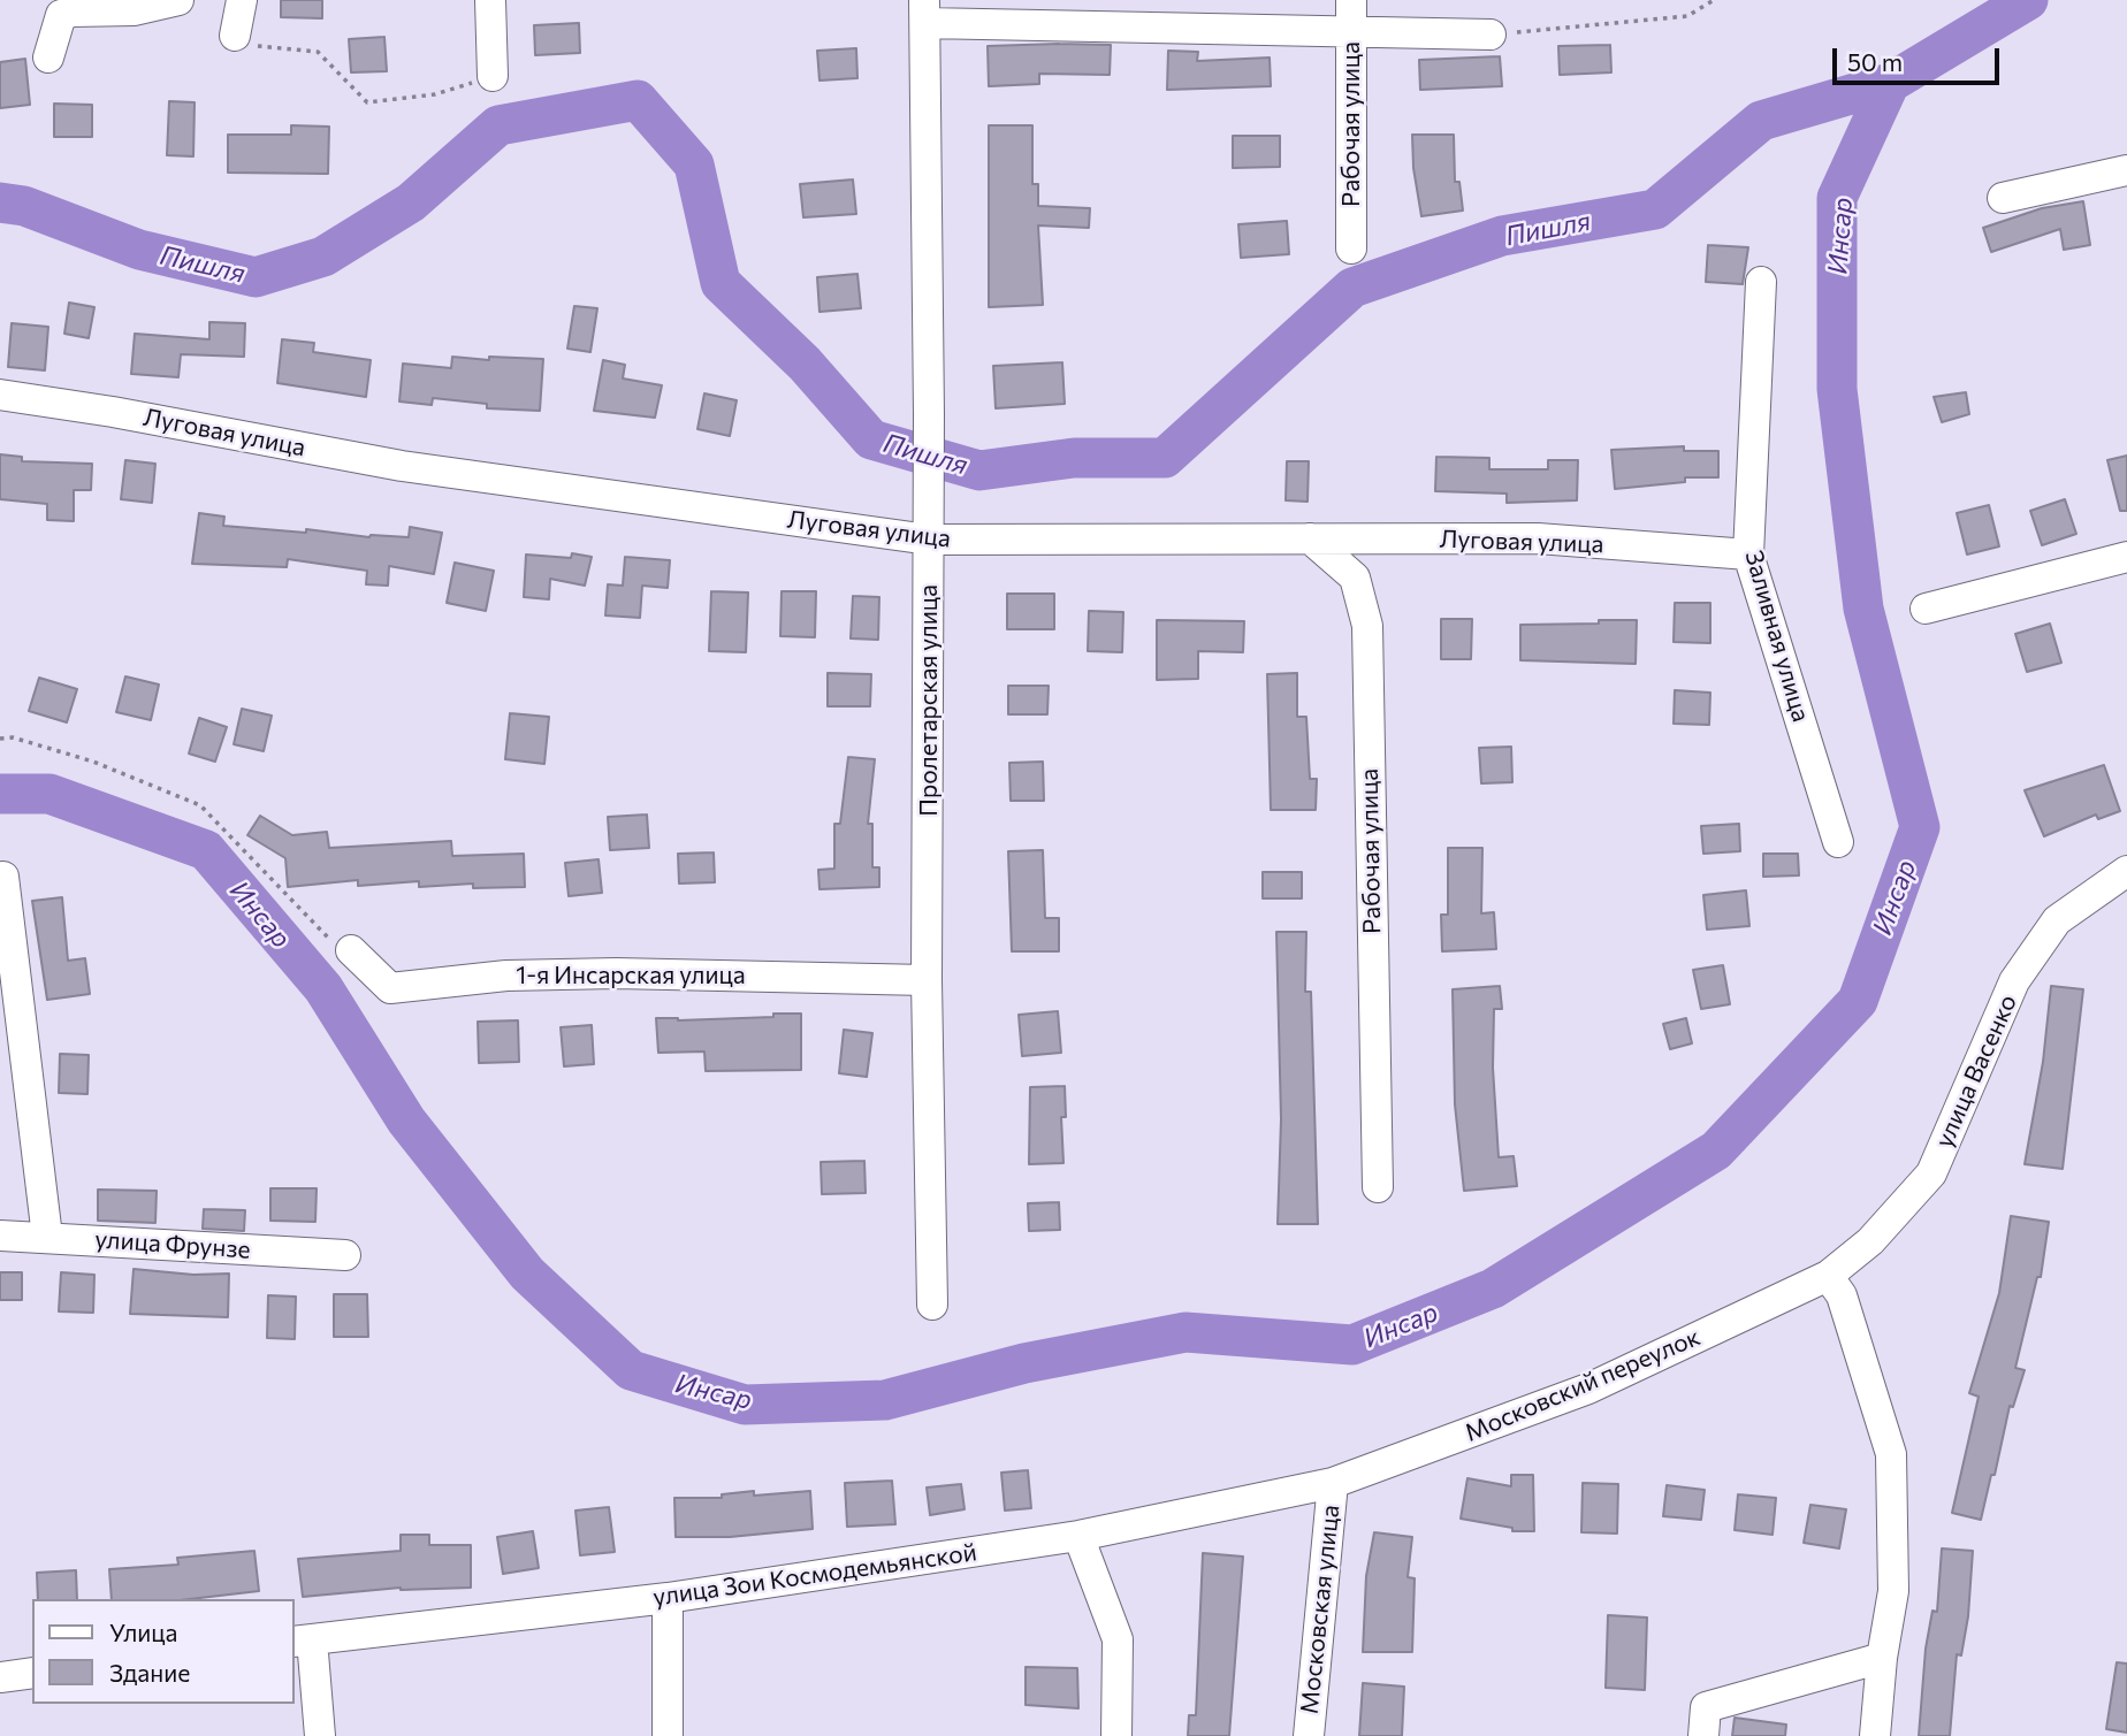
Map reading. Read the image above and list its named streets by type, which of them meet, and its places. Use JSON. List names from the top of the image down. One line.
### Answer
{"streets":{"street":["Рабочая улица","Луговая улица","Заливная улица","Пролетарская улица","1-я Инсарская улица","улица Васенко","улица Фрунзе","Московский переулок","улица Зои Космодемьянской","Московская улица"]},"crossings":[["Рабочая улица","Луговая улица"],["Луговая улица","Заливная улица"],["Луговая улица","Пролетарская улица"],["Пролетарская улица","1-я Инсарская улица"],["улица Васенко","Московский переулок"],["Московский переулок","улица Зои Космодемьянской"],["Московский переулок","Московская улица"],["улица Зои Космодемьянской","Московская улица"]],"water":["Пишля","Инсар"],"legend":["Улица","Здание"],"scale_bar":"50 m"}
